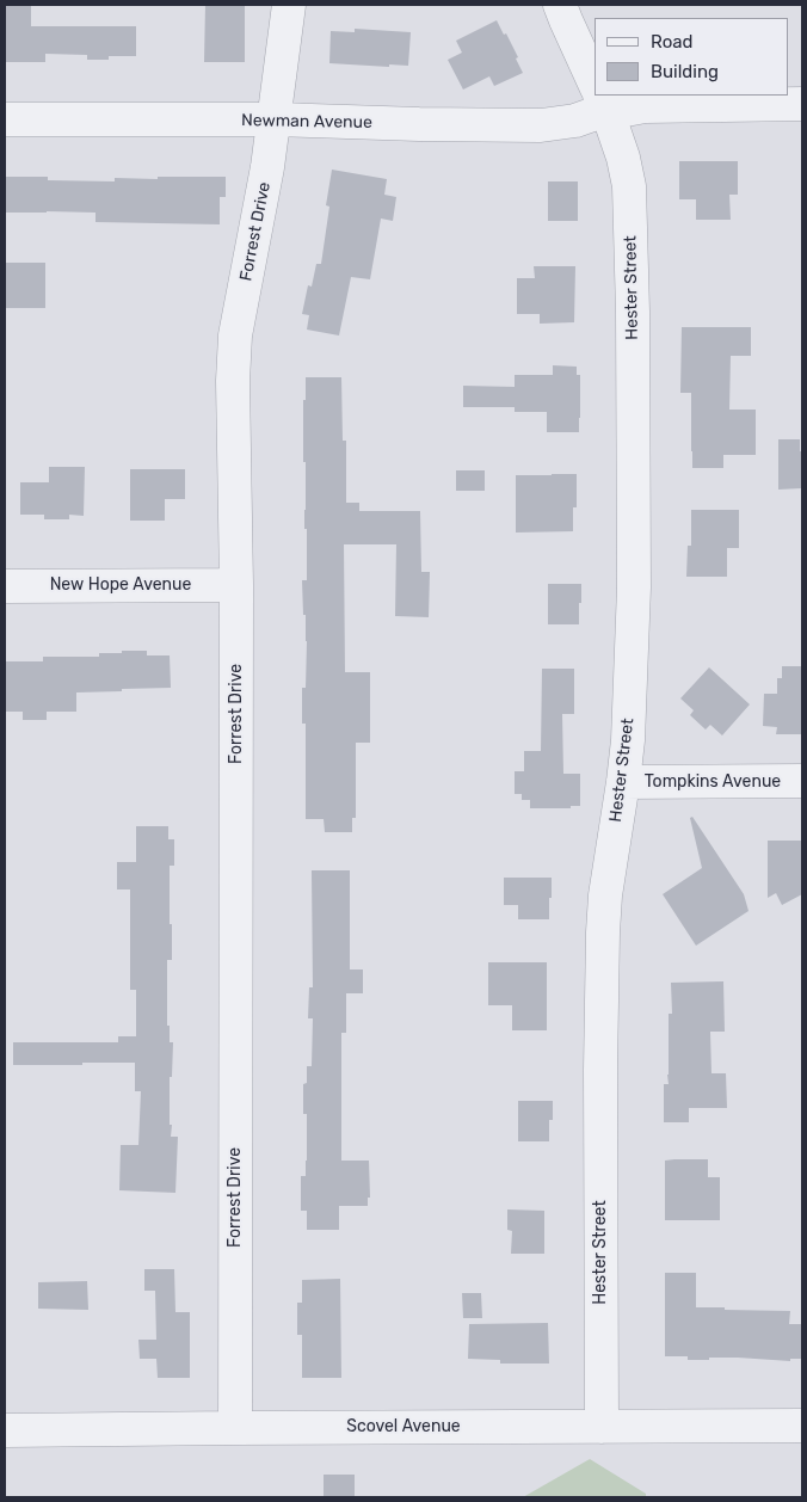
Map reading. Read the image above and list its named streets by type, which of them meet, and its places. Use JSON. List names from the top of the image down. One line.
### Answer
{"streets":{"street":["Newman Avenue","Forrest Drive","Hester Street","New Hope Avenue","Tompkins Avenue","Scovel Avenue"]},"crossings":[["Newman Avenue","Forrest Drive"],["Newman Avenue","Hester Street"],["Forrest Drive","New Hope Avenue"],["Forrest Drive","Scovel Avenue"],["Hester Street","Tompkins Avenue"],["Hester Street","Scovel Avenue"]],"legend":["Road","Building"]}
